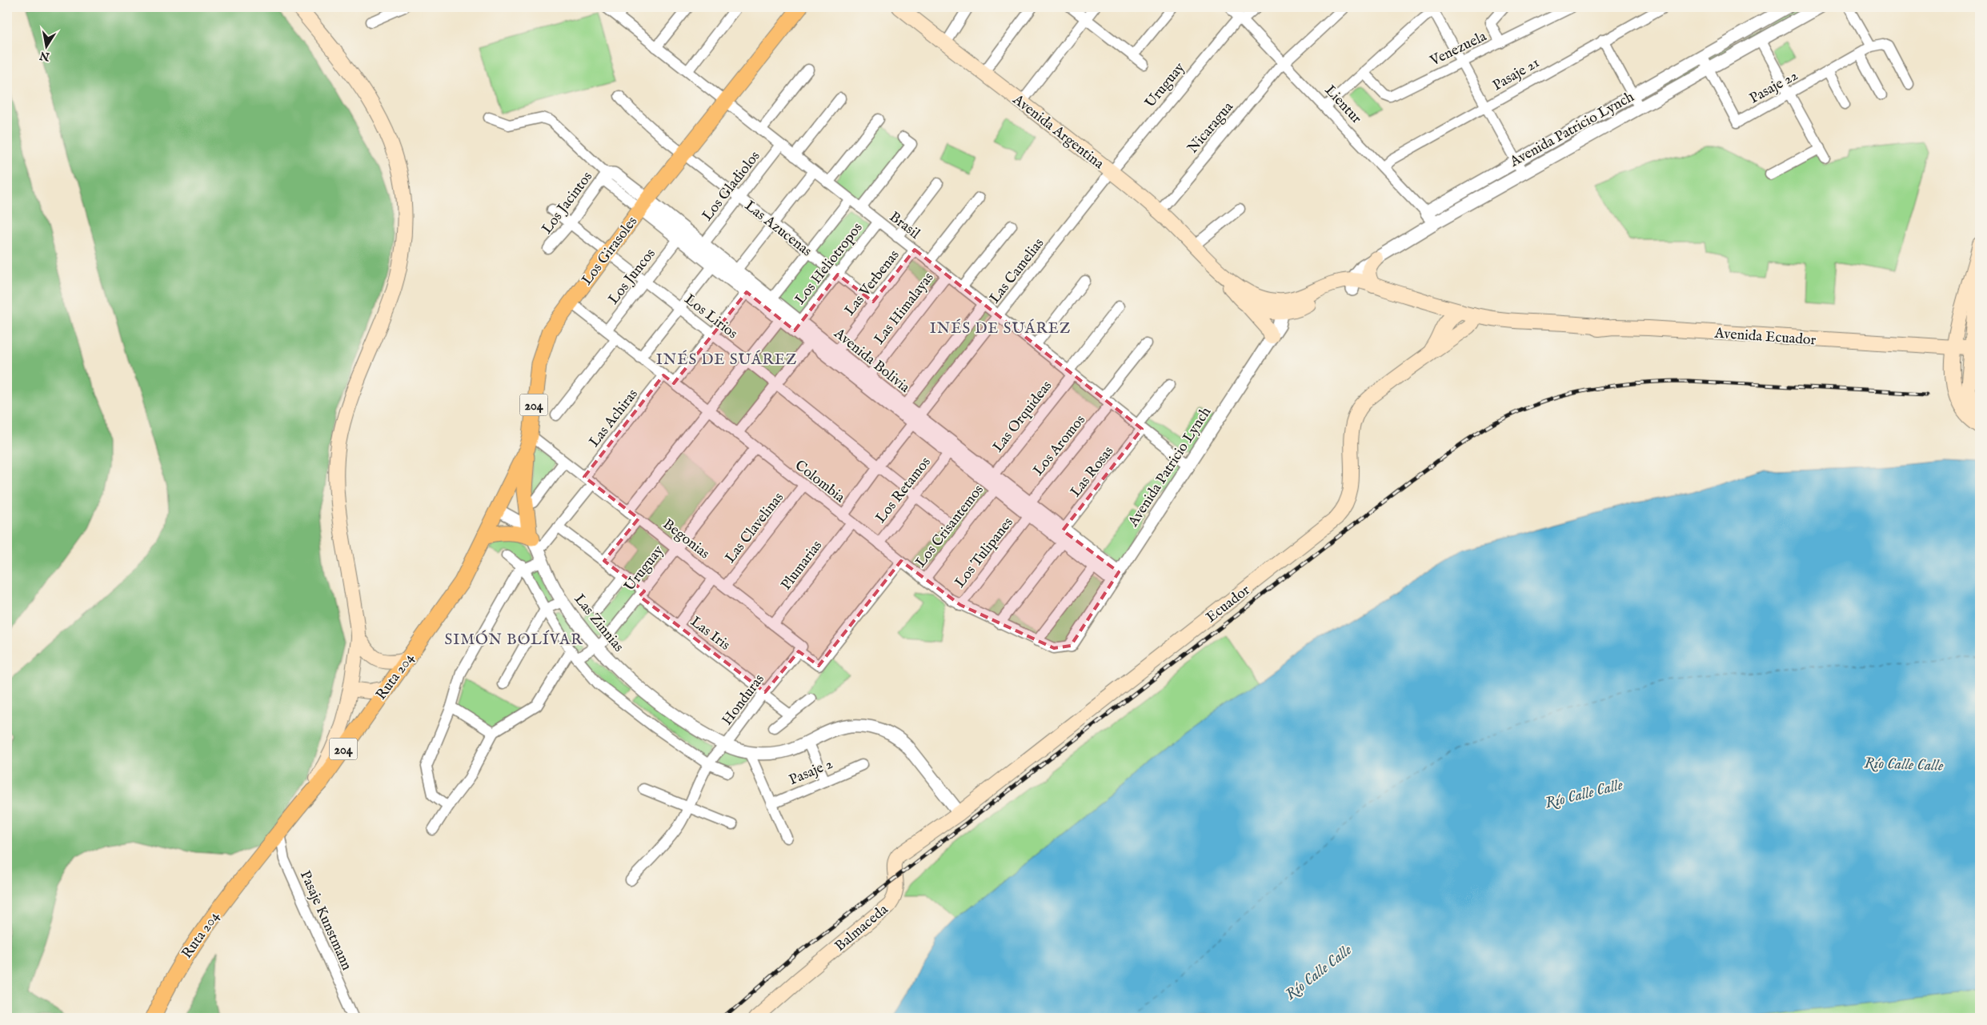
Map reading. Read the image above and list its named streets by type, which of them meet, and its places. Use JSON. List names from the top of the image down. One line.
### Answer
{"streets":{"main road":["Avenida Argentina","Los Girasoles","Avenida Ecuador","204","Ecuador","Ruta 204","Balmaceda"],"street":["Venezuela","Pasaje 21","Uruguay","Pasaje 22","Lientur","Nicaragua","Avenida Patricio Lynch","Los Gladiolos","Los Jacintos","Brasil","Las Azucenas","Los Heliotropos","Las Camelias","Los Juncos","Las Verbenas","Las Himalayas","Los Lirios","Avenida Bolivia","Las Orquideas","Las Achiras","Los Aromos","Las Rosas","Colombia","Los Retamos","Los Crisantemos","Las Clavelinas","Begonias","Los Tulipanes","Plumarias","Las Zinnias","Las Iris","Honduras","Pasaje 2","Pasaje Kunstmann"]},"crossings":[["Pasaje 21","Lientur"],["Uruguay","Lientur"],["Uruguay","Avenida Argentina"],["Uruguay","Las Camelias"],["Uruguay","Colombia"],["Uruguay","Begonias"],["Uruguay","Las Zinnias"],["Uruguay","Las Iris"],["Pasaje 22","Avenida Patricio Lynch"],["Lientur","Nicaragua"],["Lientur","Avenida Patricio Lynch"],["Nicaragua","Avenida Argentina"],["Avenida Patricio Lynch","Avenida Argentina"],["Avenida Patricio Lynch","Brasil"],["Avenida Patricio Lynch","Avenida Bolivia"],["Avenida Patricio Lynch","Colombia"],["Avenida Argentina","Las Camelias"],["Avenida Argentina","Avenida Ecuador"],["Avenida Argentina","Ecuador"],["Los Gladiolos","Brasil"],["Los Gladiolos","Las Azucenas"],["Los Gladiolos","Avenida Bolivia"],["Los Jacintos","Los Lirios"],["Los Jacintos","Avenida Bolivia"],["Brasil","Los Heliotropos"],["Brasil","Las Camelias"],["Brasil","Las Verbenas"],["Brasil","Las Himalayas"],["Brasil","Las Orquideas"],["Brasil","Los Aromos"],["Brasil","Las Rosas"],["Las Azucenas","Los Heliotropos"],["Las Azucenas","Las Verbenas"],["Los Girasoles","Los Lirios"],["Los Girasoles","Avenida Bolivia"],["Los Girasoles","Colombia"],["Los Girasoles","Ruta 204"],["Los Heliotropos","Avenida Bolivia"],["Las Camelias","Los Lirios"],["Las Camelias","Avenida Bolivia"],["Las Camelias","Colombia"],["Los Juncos","Los Lirios"],["Los Juncos","Avenida Bolivia"],["Los Juncos","Colombia"],["Las Verbenas","Avenida Bolivia"],["Las Himalayas","Avenida Bolivia"],["Los Lirios","Los Retamos"],["Avenida Ecuador","Ecuador"],["Avenida Bolivia","Las Orquideas"],["Avenida Bolivia","Los Aromos"],["Avenida Bolivia","Las Rosas"],["Avenida Bolivia","Los Retamos"],["Avenida Bolivia","Los Crisantemos"],["Avenida Bolivia","Los Tulipanes"],["Las Achiras","Colombia"],["Las Achiras","Begonias"],["Los Aromos","Los Tulipanes"],["Las Rosas","Colombia"],["Colombia","Los Retamos"],["Colombia","Los Crisantemos"],["Colombia","Las Clavelinas"],["Colombia","Begonias"],["Colombia","Los Tulipanes"],["Colombia","Plumarias"],["Colombia","Ruta 204"],["Las Clavelinas","Begonias"],["Begonias","Plumarias"],["Begonias","Ruta 204"],["Begonias","Honduras"],["Ecuador","Las Zinnias"],["Ecuador","Balmaceda"],["Las Zinnias","Ruta 204"],["Las Zinnias","Honduras"],["Las Zinnias","Balmaceda"],["Las Iris","Honduras"],["Ruta 204","Pasaje Kunstmann"]],"districts":["INÉS DE SUÁREZ","INÉS DE SUÁREZ","SIMÓN BOLÍVAR"],"water":["Río Calle Calle"],"north":"bottom"}
